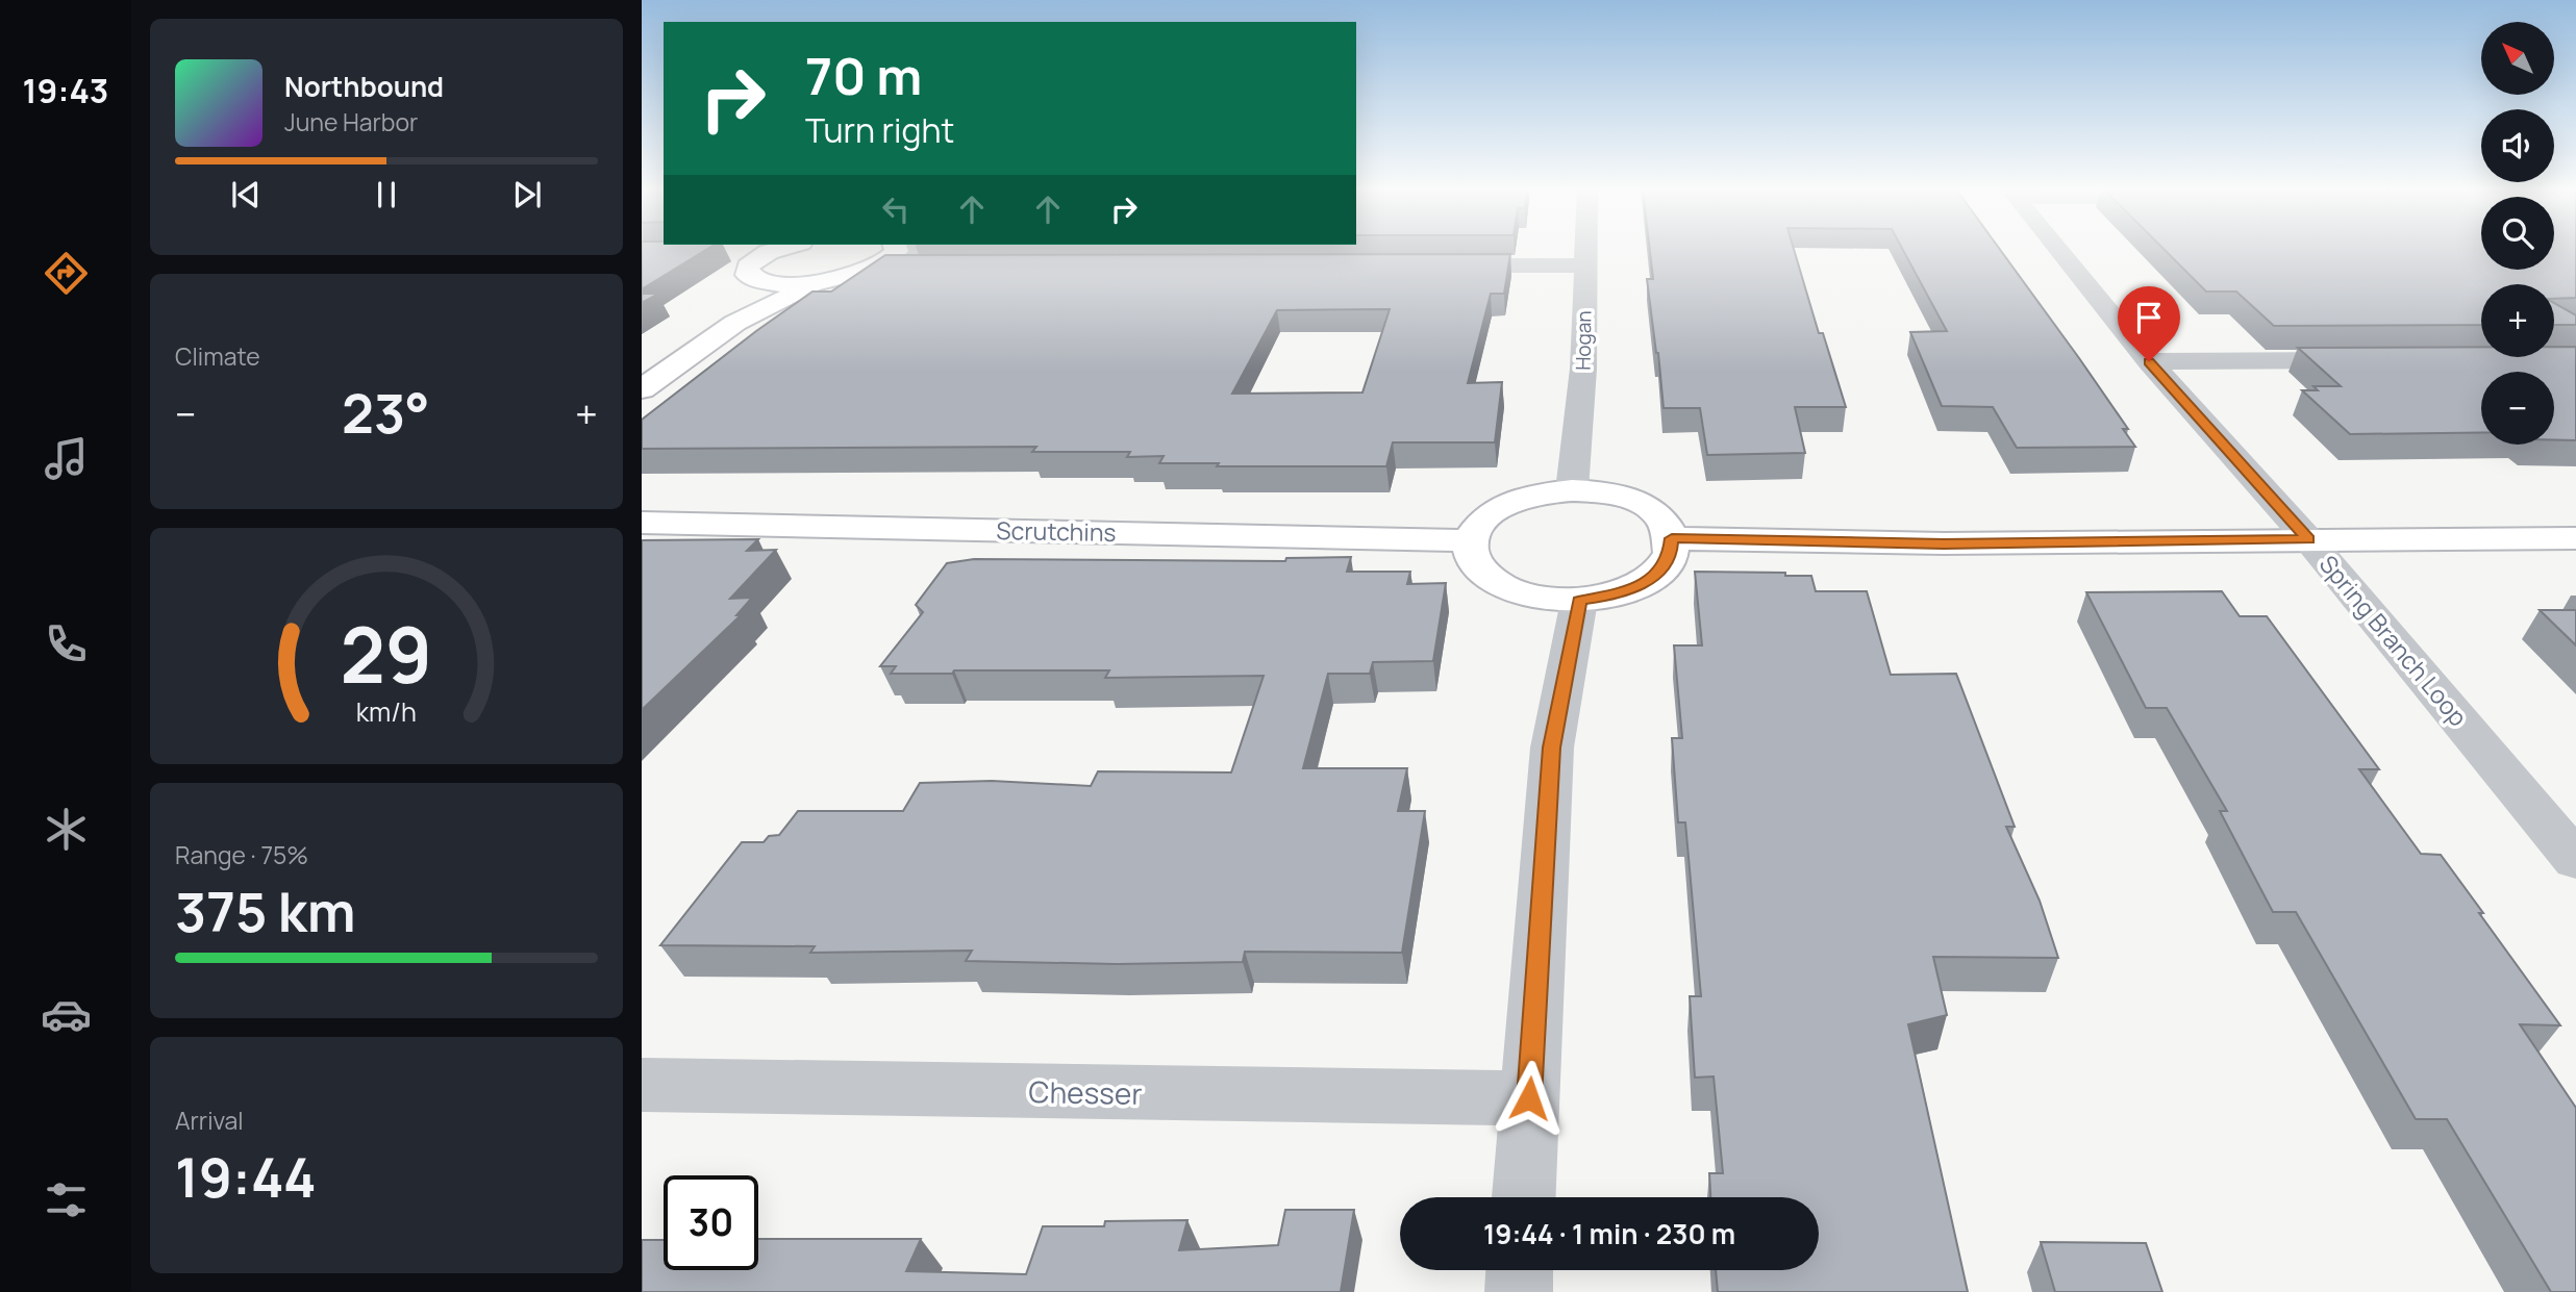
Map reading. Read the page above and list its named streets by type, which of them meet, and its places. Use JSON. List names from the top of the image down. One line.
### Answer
{"streets":{"street":["Hogan","Scrutchins","Spring Branch Loop","Chesser"]},"crossings":[["Hogan","Scrutchins"]],"north":"top left","page":{"tabs":"19:43","map_buttons":["+","−"],"turn":["70 m","Turn right"],"song":["Northbound","June Harbor"],"tile":["Climate",["Range · 75%","375 km"],["Arrival","19:44"]],"heat":["−","23°","+"],"limit":"30","trip":"19:44 · 1 min · 230 m","gauge":["29","km/h"]}}
